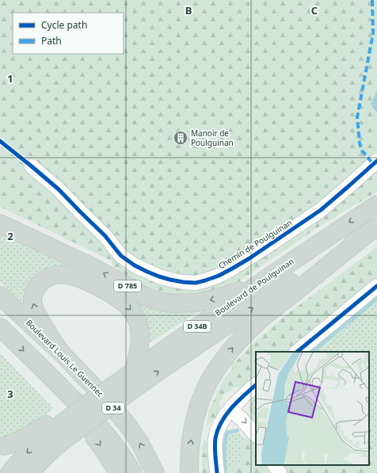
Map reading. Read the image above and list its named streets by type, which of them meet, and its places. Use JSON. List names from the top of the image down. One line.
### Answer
{"streets":{"main road":["D 785","Boulevard de Poulguinan","D 34B","Boulevard Louis Le Guennec","D 34"],"street":["Chemin de Poulguinan"]},"crossings":[["D 785","Boulevard de Poulguinan"],["Boulevard de Poulguinan","D 34B"]],"places":{"building":["Manoir de Poulguinan"]},"legend":["Cycle path","Path"],"grid":{"columns":["B","C"],"rows":["1","2","3"]}}
